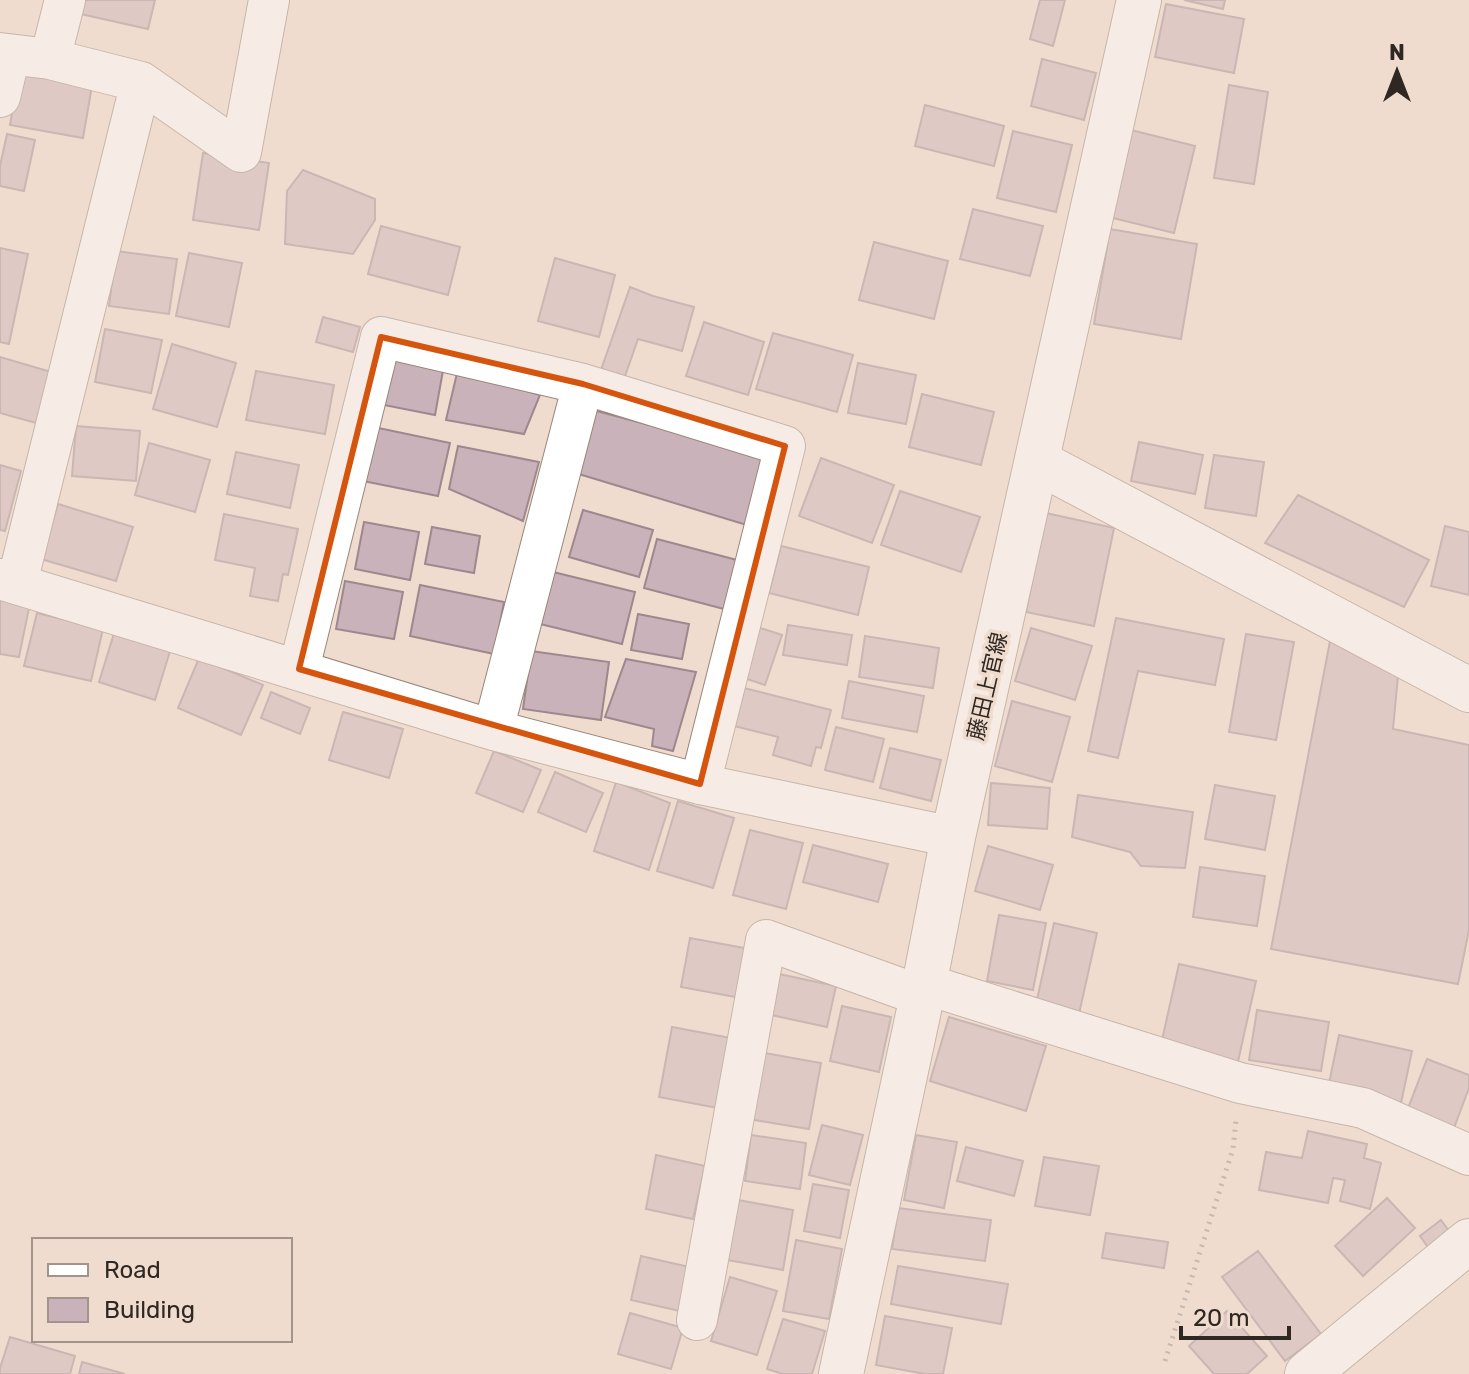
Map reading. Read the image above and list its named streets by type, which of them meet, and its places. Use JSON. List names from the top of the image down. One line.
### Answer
{"streets":{"main road":["藤田上官線"]},"legend":["Road","Building"],"scale_bar":"20 m","north":"top"}
